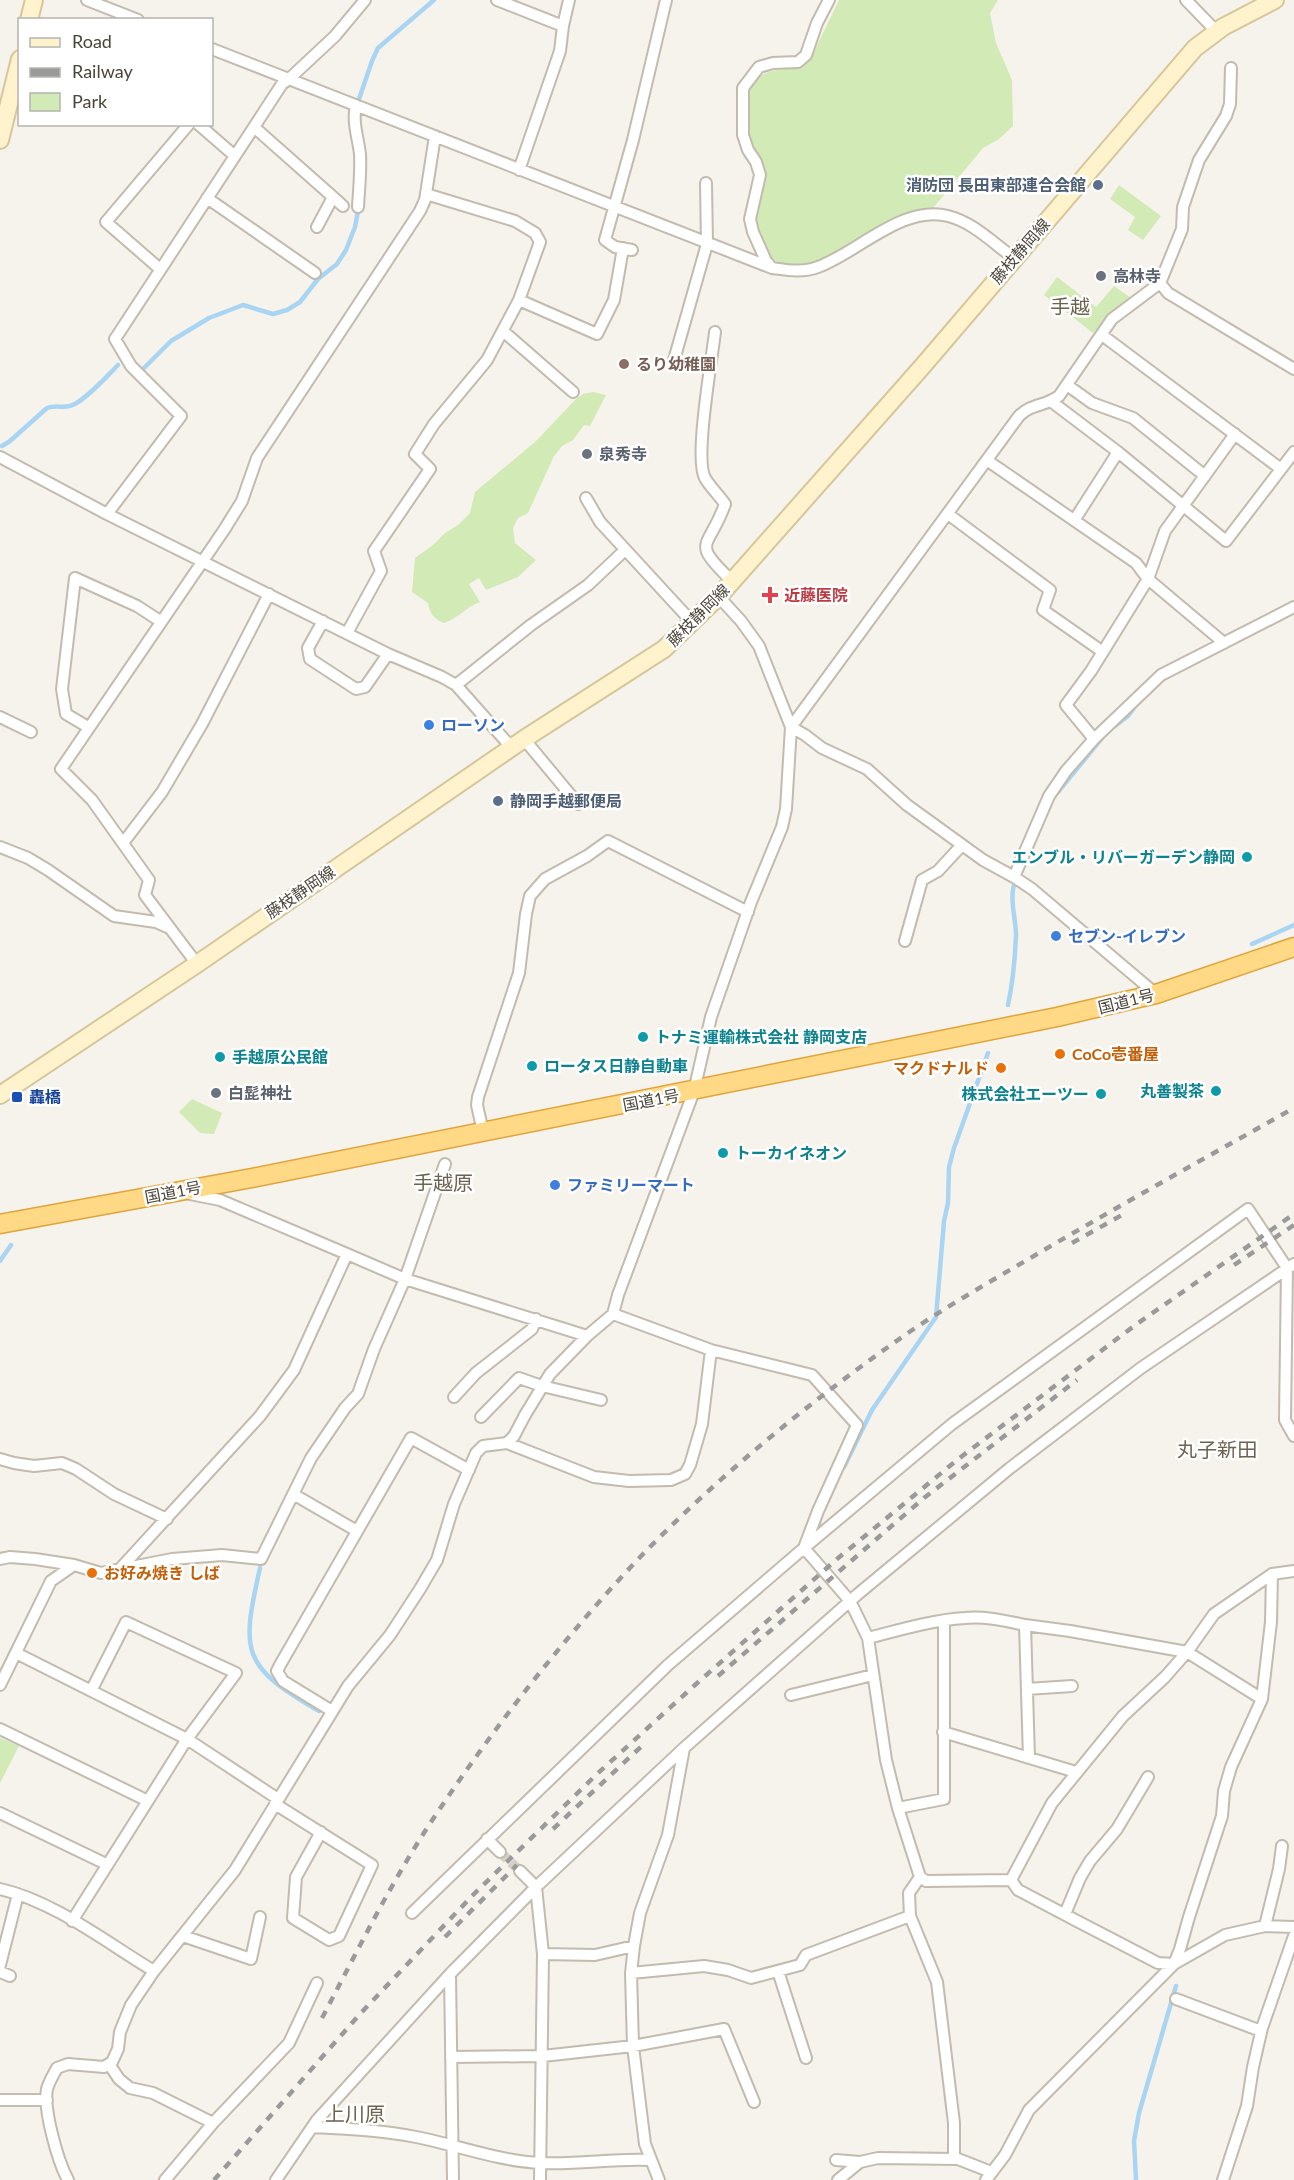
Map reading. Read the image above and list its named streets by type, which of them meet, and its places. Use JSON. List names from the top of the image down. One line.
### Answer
{"streets":{"highway":["国道1号"],"main road":["藤枝静岡線"]},"districts":["手越","手越原","丸子新田","上川原"],"places":{"other":["消防団 長田東部連合会館","高林寺","るり幼稚園","泉秀寺","ローソン","静岡手越郵便局","エンブル・リバーガーデン静岡","セブン-イレブン","トナミ運輸株式会社 静岡支店","CoCo壱番屋","手越原公民館","ロータス日静自動車","マクドナルド","丸善製茶","白髭神社","株式会社エーツー","トーカイネオン","ファミリーマート","お好み焼き しば"],"health":["近藤医院"],"transit":["轟橋"]},"legend":["Road","Railway","Park"]}
